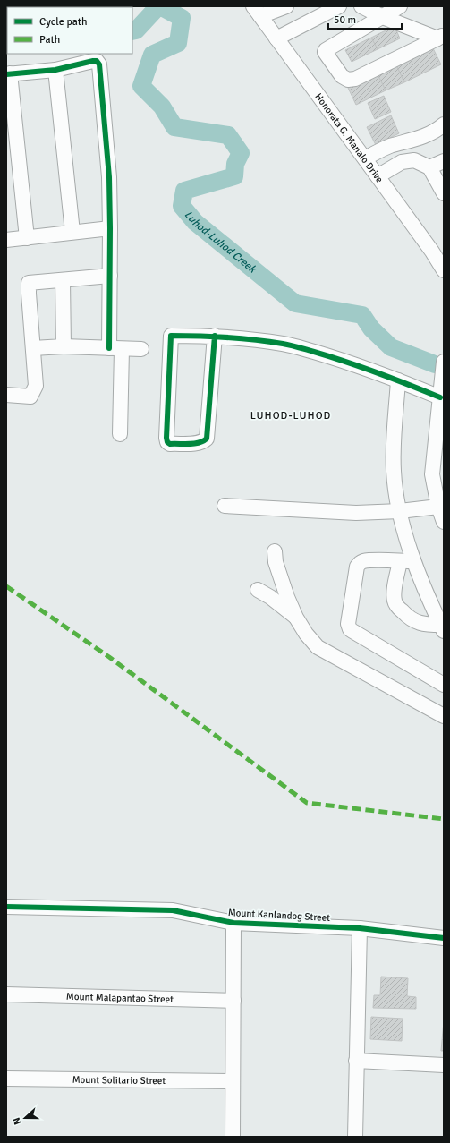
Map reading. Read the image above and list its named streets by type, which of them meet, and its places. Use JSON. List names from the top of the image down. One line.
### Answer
{"streets":{"street":["Honorata G. Manalo Drive","Mount Kanlandog Street","Mount Malapantao Street","Mount Solitario Street"]},"districts":["LUHOD-LUHOD"],"water":["Luhod-Luhod Creek"],"legend":["Cycle path","Path"],"scale_bar":"50 m","north":"left"}
